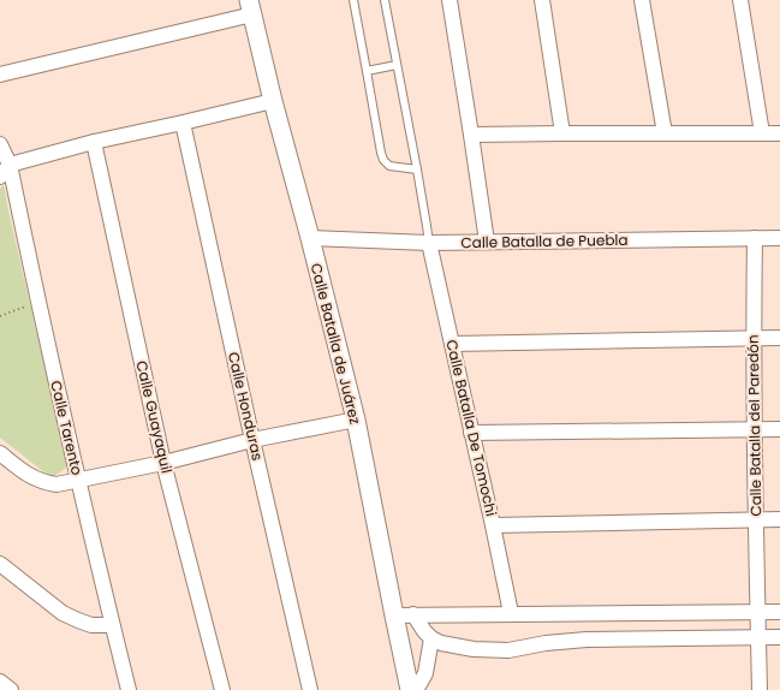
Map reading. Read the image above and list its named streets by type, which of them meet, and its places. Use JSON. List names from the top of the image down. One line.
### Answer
{"streets":{"street":["Calle Batalla de Puebla","Calle Batalla de Juárez","Calle Honduras","Calle Guayaquil","Calle Batalla del Paredón","Calle Tarento","Calle Batalla De Tomochi"]},"crossings":[["Calle Batalla de Puebla","Calle Batalla de Juárez"],["Calle Batalla de Puebla","Calle Batalla del Paredón"],["Calle Batalla de Puebla","Calle Batalla De Tomochi"]]}
